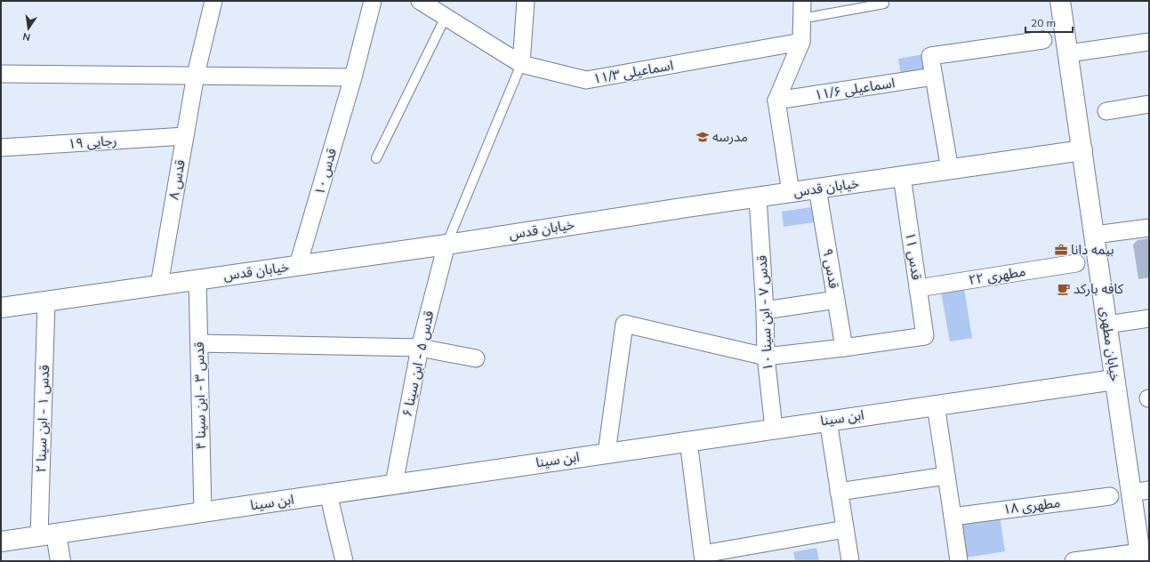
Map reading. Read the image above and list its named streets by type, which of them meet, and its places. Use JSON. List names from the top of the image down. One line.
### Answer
{"streets":{"street":["اسماعیلی ۱۱/۳","اسماعیلی ۱۱/۶","رجایی ۱۹","قدس ۱۰","قدس ۸","خیابان قدس","قدس ۱۱","قدس ۹","مطهری ۲۲","قدس ۷ - ابن سینا ۱۰","خیابان مطهری","قدس ۵ - ابن سینا ۶","قدس ۳ - ابن سینا ۴","ابن سینا","قدس ۱ - ابن سینا ۲","مطهری ۱۸"]},"crossings":[["رجایی ۱۹","قدس ۸"],["قدس ۱۰","خیابان قدس"],["قدس ۸","خیابان قدس"],["خیابان قدس","قدس ۱۱"],["خیابان قدس","قدس ۹"],["خیابان قدس","قدس ۷ - ابن سینا ۱۰"],["خیابان قدس","خیابان مطهری"],["خیابان قدس","قدس ۵ - ابن سینا ۶"],["خیابان قدس","قدس ۳ - ابن سینا ۴"],["خیابان قدس","قدس ۱ - ابن سینا ۲"],["قدس ۱۱","قدس ۹"],["قدس ۱۱","مطهری ۲۲"],["قدس ۷ - ابن سینا ۱۰","ابن سینا"],["خیابان مطهری","ابن سینا"],["قدس ۵ - ابن سینا ۶","ابن سینا"],["قدس ۳ - ابن سینا ۴","ابن سینا"],["ابن سینا","قدس ۱ - ابن سینا ۲"]],"places":{"school or university":["مدرسه"],"office":["بیمه دانا"],"cafe":["کافه بارکد"]},"scale_bar":"20 m","north":"bottom"}
